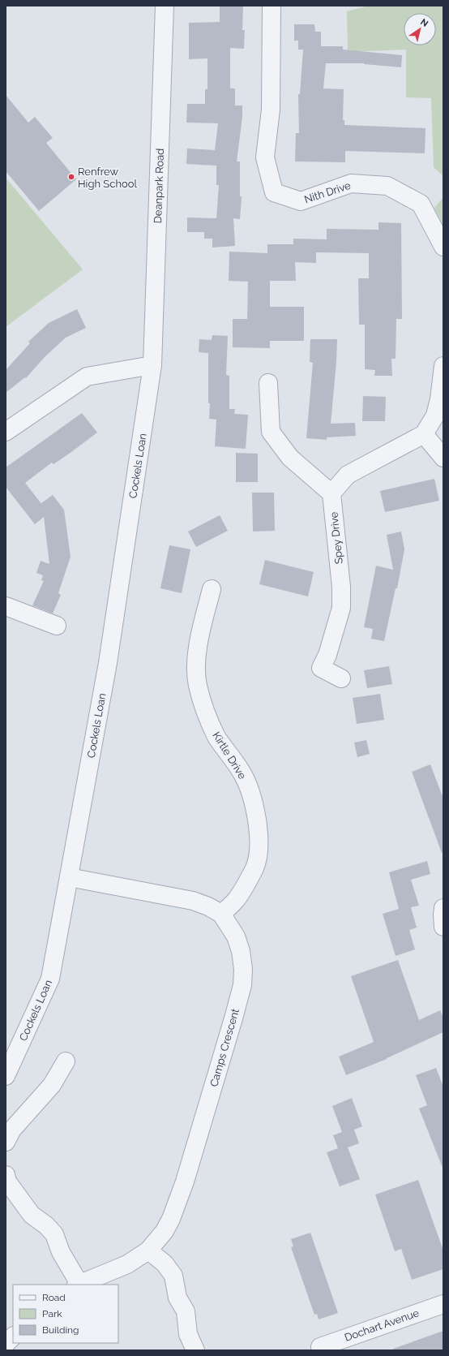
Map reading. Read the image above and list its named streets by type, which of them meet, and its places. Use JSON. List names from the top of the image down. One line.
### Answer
{"streets":{"street":["Deanpark Road","Nith Drive","Cockels Loan","Spey Drive","Kirtle Drive","Camps Crescent","Dochart Avenue"]},"crossings":[["Deanpark Road","Cockels Loan"],["Cockels Loan","Camps Crescent"],["Kirtle Drive","Camps Crescent"]],"places":["Renfrew High School"],"legend":["Road","Park","Building"],"north":"top right"}
